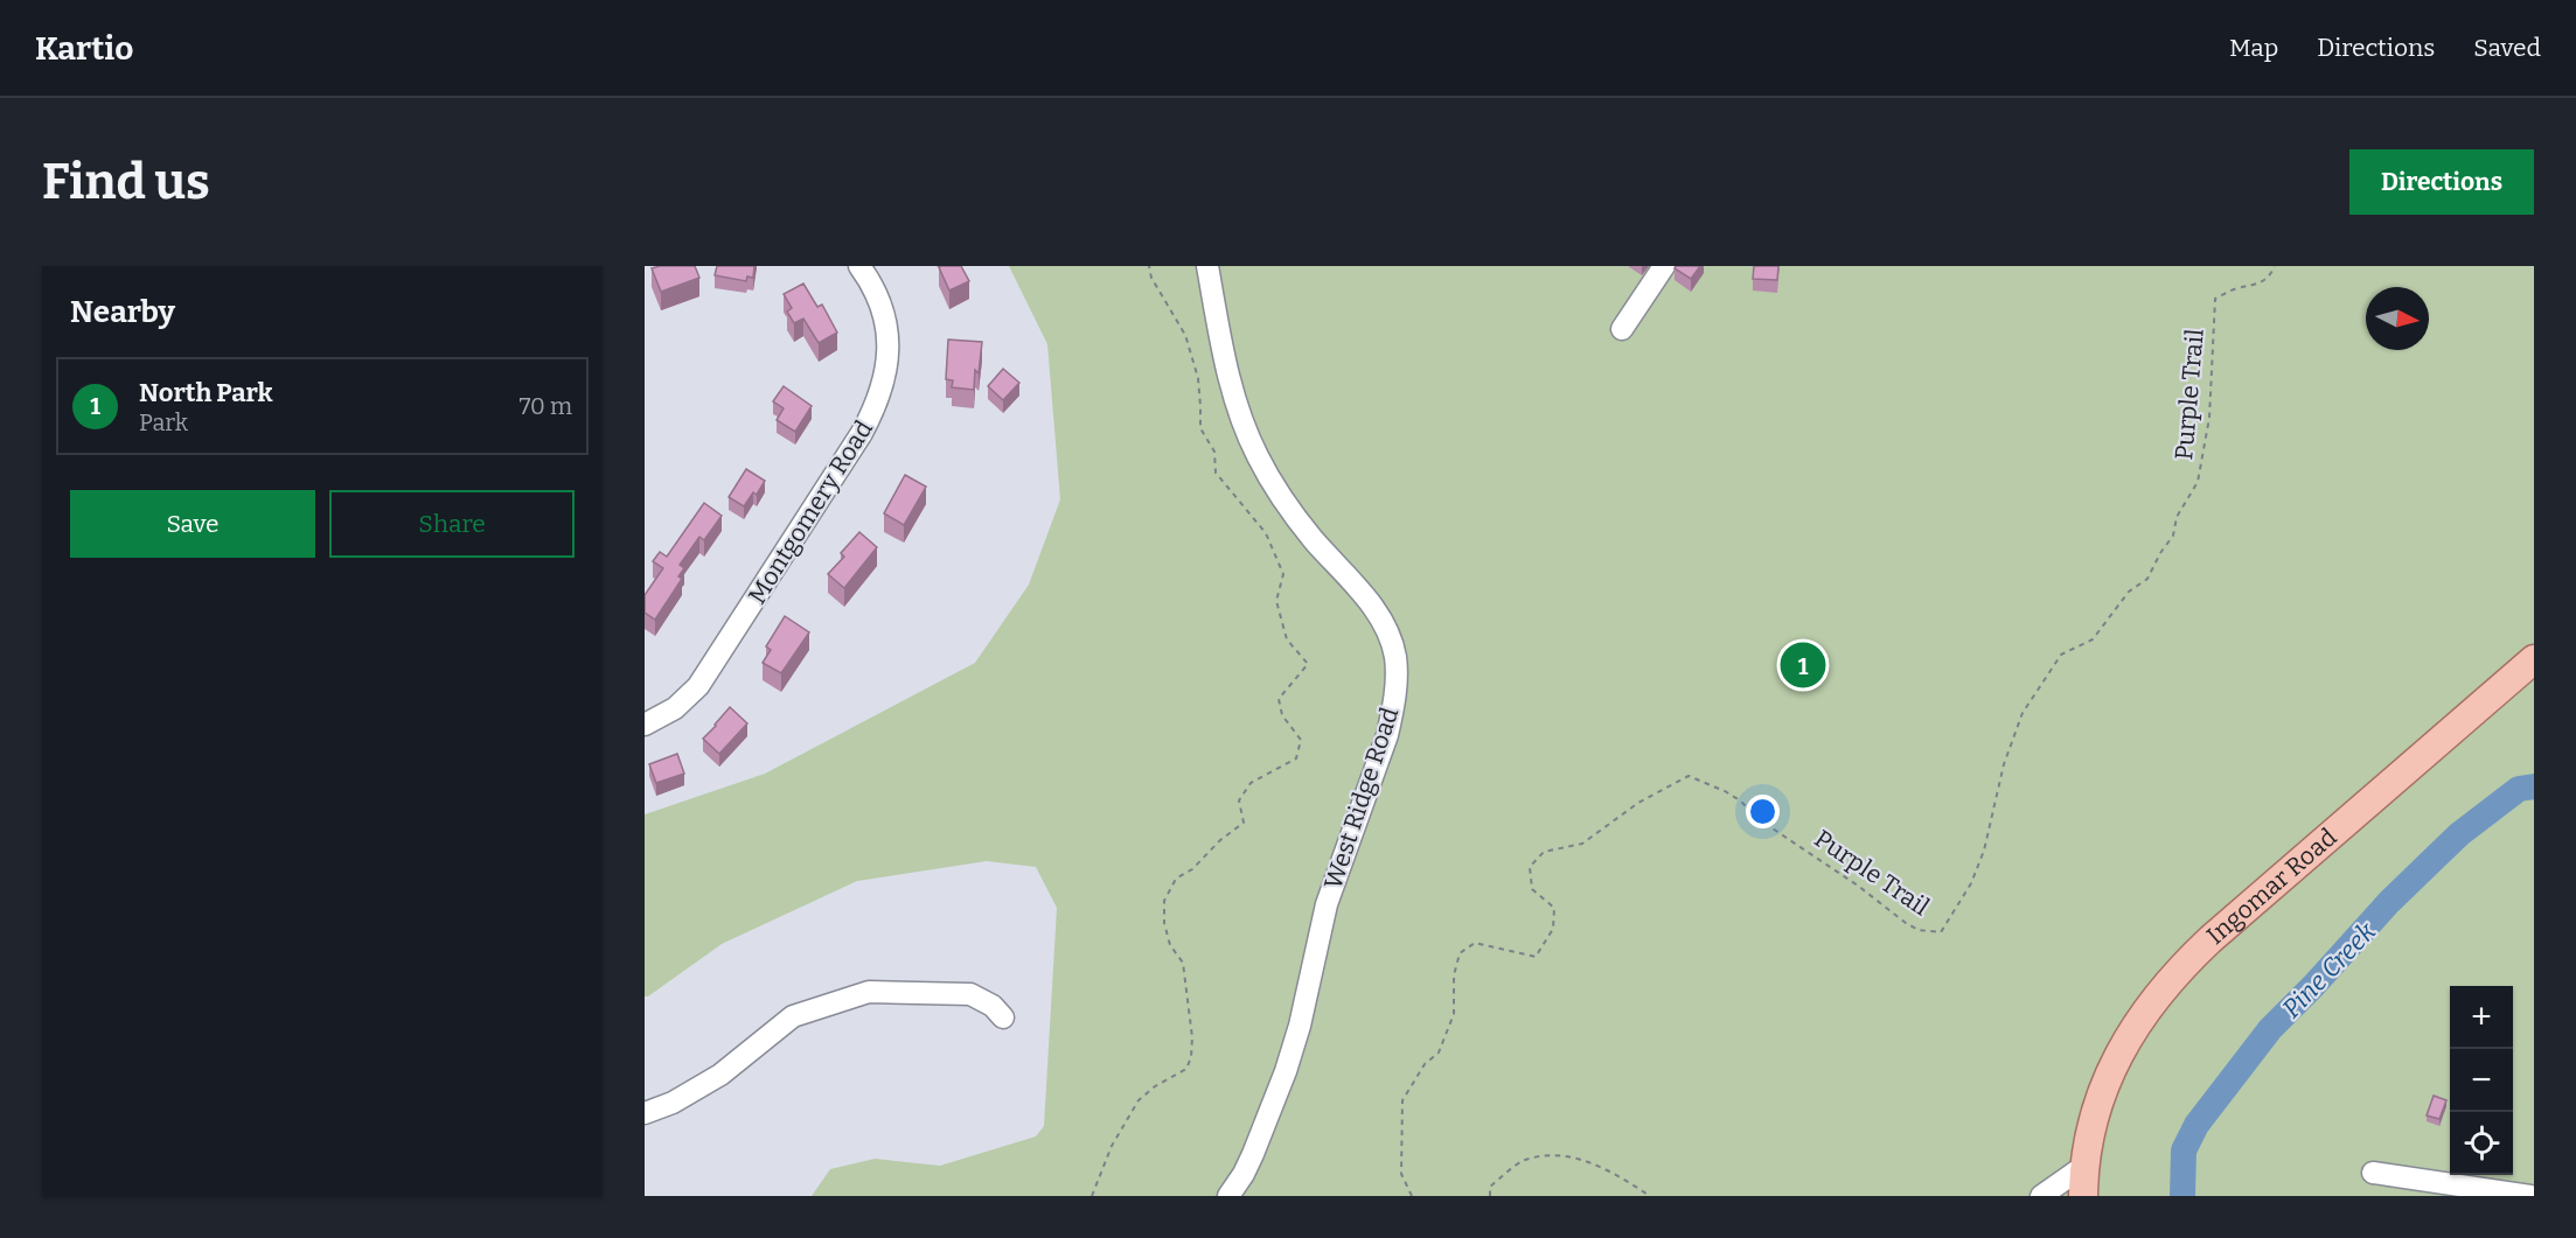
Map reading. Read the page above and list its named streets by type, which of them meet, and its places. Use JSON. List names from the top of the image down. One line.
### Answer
{"streets":{"main road":["Ingomar Road"],"street":["Montgomery Road","West Ridge Road"],"path":["Purple Trail"]},"water":["Pine Creek"],"north":"right","page":{"header":"Kartio","nav":["Map","Directions","Saved"],"buttons":["Directions",["Save","Share"]],"title":"Find us","heading":"Nearby","list":[{"mark":"1","name":"North Park","note":"Park","value":"70 m"}],"pins":"1","map_buttons":["+","−"]}}
